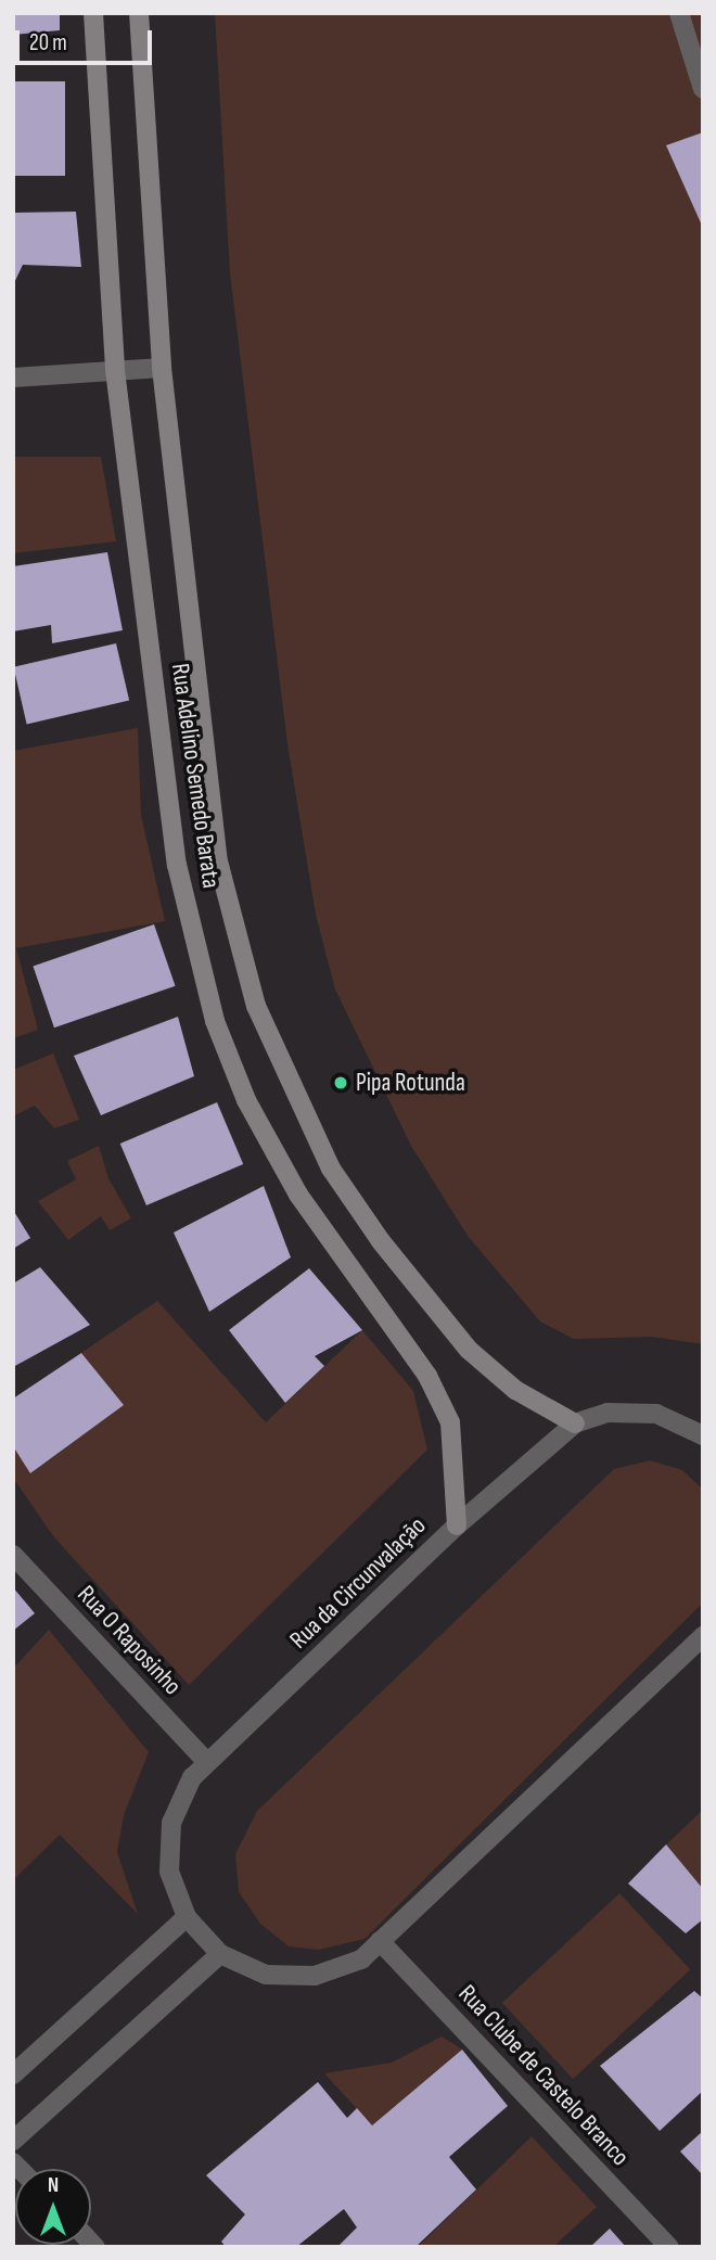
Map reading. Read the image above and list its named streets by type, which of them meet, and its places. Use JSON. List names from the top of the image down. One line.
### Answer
{"streets":{"main road":["Rua Adelino Semedo Barata"],"street":["Rua da Circunvalação","Rua O Raposinho","Rua Clube de Castelo Branco"]},"crossings":[["Rua Adelino Semedo Barata","Rua da Circunvalação"],["Rua da Circunvalação","Rua O Raposinho"],["Rua da Circunvalação","Rua Clube de Castelo Branco"]],"places":["Pipa Rotunda"],"scale_bar":"20 m","north":"top"}
